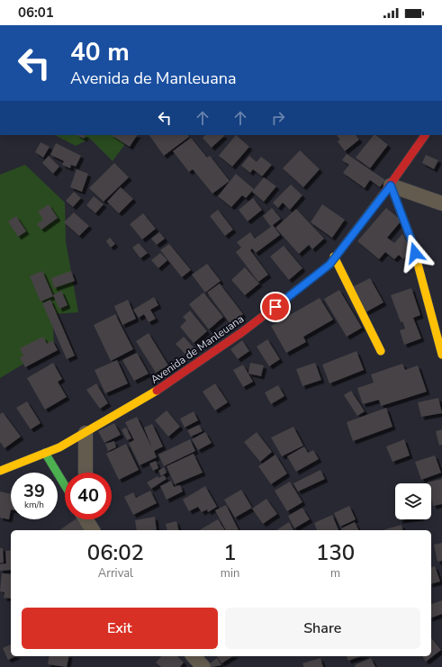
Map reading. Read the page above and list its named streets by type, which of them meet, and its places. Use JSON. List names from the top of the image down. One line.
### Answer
{"streets":{"street":["Avenida de Manleuana"]},"page":{"status":"06:01","turn":["40 m","Avenida de Manleuana"],"speed":"39 km/h","limit":"40","eta":["06:02","Arrival","1","min","130","m"],"buttons":["Exit","Share"]}}
